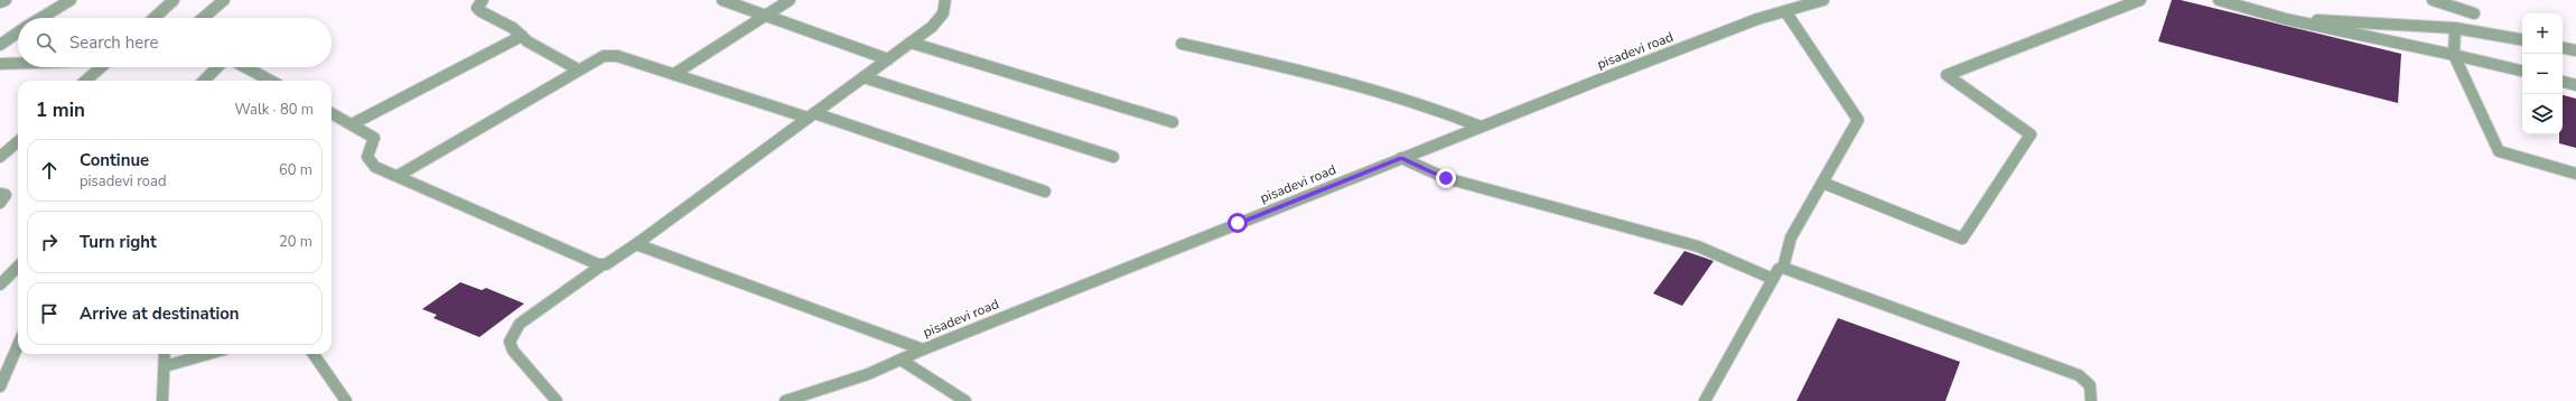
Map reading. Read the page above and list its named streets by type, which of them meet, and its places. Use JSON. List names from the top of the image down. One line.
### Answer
{"streets":{"street":["pisadevi road"]},"page":{"map_buttons":["+","−"],"search":"Search here","heading":["1 min","Walk · 80 m"],"list":[["Continue","pisadevi road","60 m"],["Turn right","20 m"],"Arrive at destination"]}}
